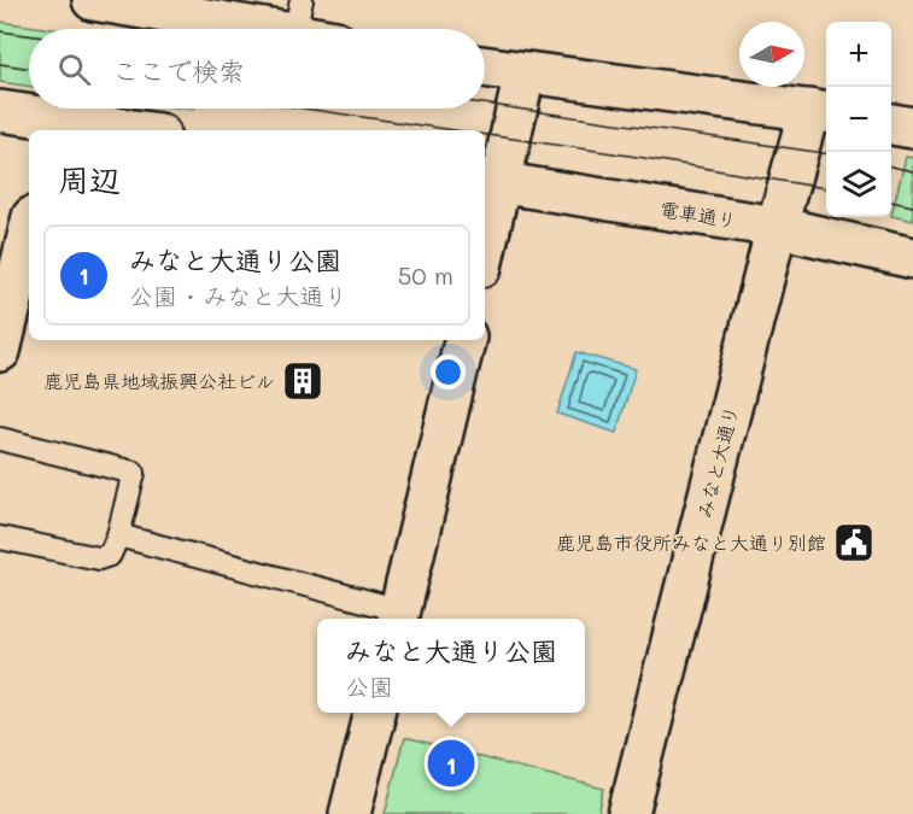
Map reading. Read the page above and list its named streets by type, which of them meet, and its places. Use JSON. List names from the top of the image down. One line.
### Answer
{"streets":{"street":["電車通り","みなと大通り"]},"crossings":[["電車通り","みなと大通り"]],"places":{"building":["鹿児島県地域振興公社ビル"],"public building":["鹿児島市役所みなと大通り別館"]},"north":"right","page":{"map_buttons":["+","−"],"search":"ここで検索","heading":"周辺","list":[{"mark":"1","name":"みなと大通り公園","note":"公園 · みなと大通り","value":"50 m"}],"popup":["みなと大通り公園","公園"],"pins":"1"}}
